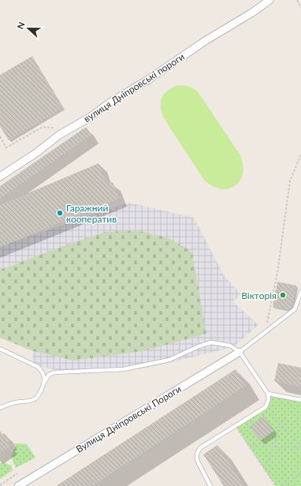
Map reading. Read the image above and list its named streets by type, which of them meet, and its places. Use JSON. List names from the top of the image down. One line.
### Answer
{"streets":{"street":["вулиця Дніпровські пороги","Вулиця Дніпровські Пороги"]},"places":["Гаражний кооператив","Вікторія"],"north":"left"}
